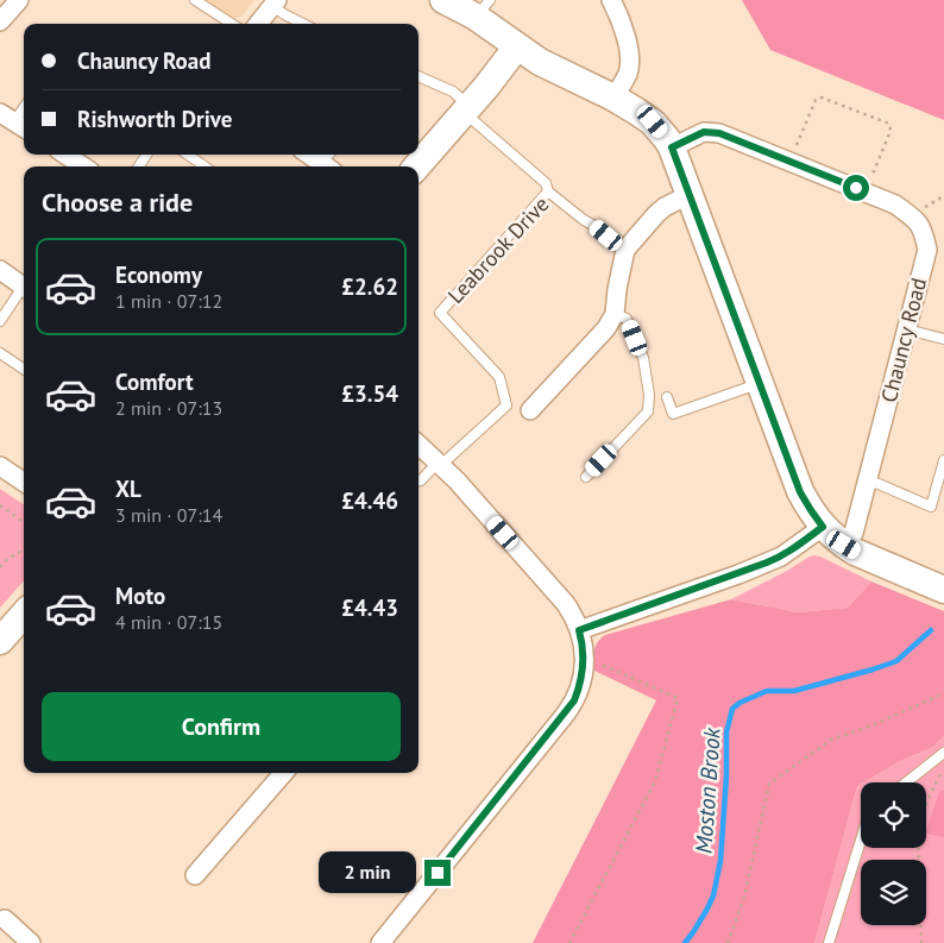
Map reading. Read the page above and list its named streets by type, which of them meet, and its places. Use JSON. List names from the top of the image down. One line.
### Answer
{"streets":{"street":["Chauncy Road"],"lane":["Leabrook Drive"]},"water":["Moston Brook"],"page":{"banner":["Chauncy Road","Rishworth Drive"],"heading":"Choose a ride","list":[{"name":"Economy","note":"1 min · 07:12","value":"£2.62"},{"name":"Comfort","note":"2 min · 07:13","value":"£3.54"},{"name":"XL","note":"3 min · 07:14","value":"£4.46"},{"name":"Moto","note":"4 min · 07:15","value":"£4.43"}],"buttons":"Confirm","bubble":"2 min"}}
